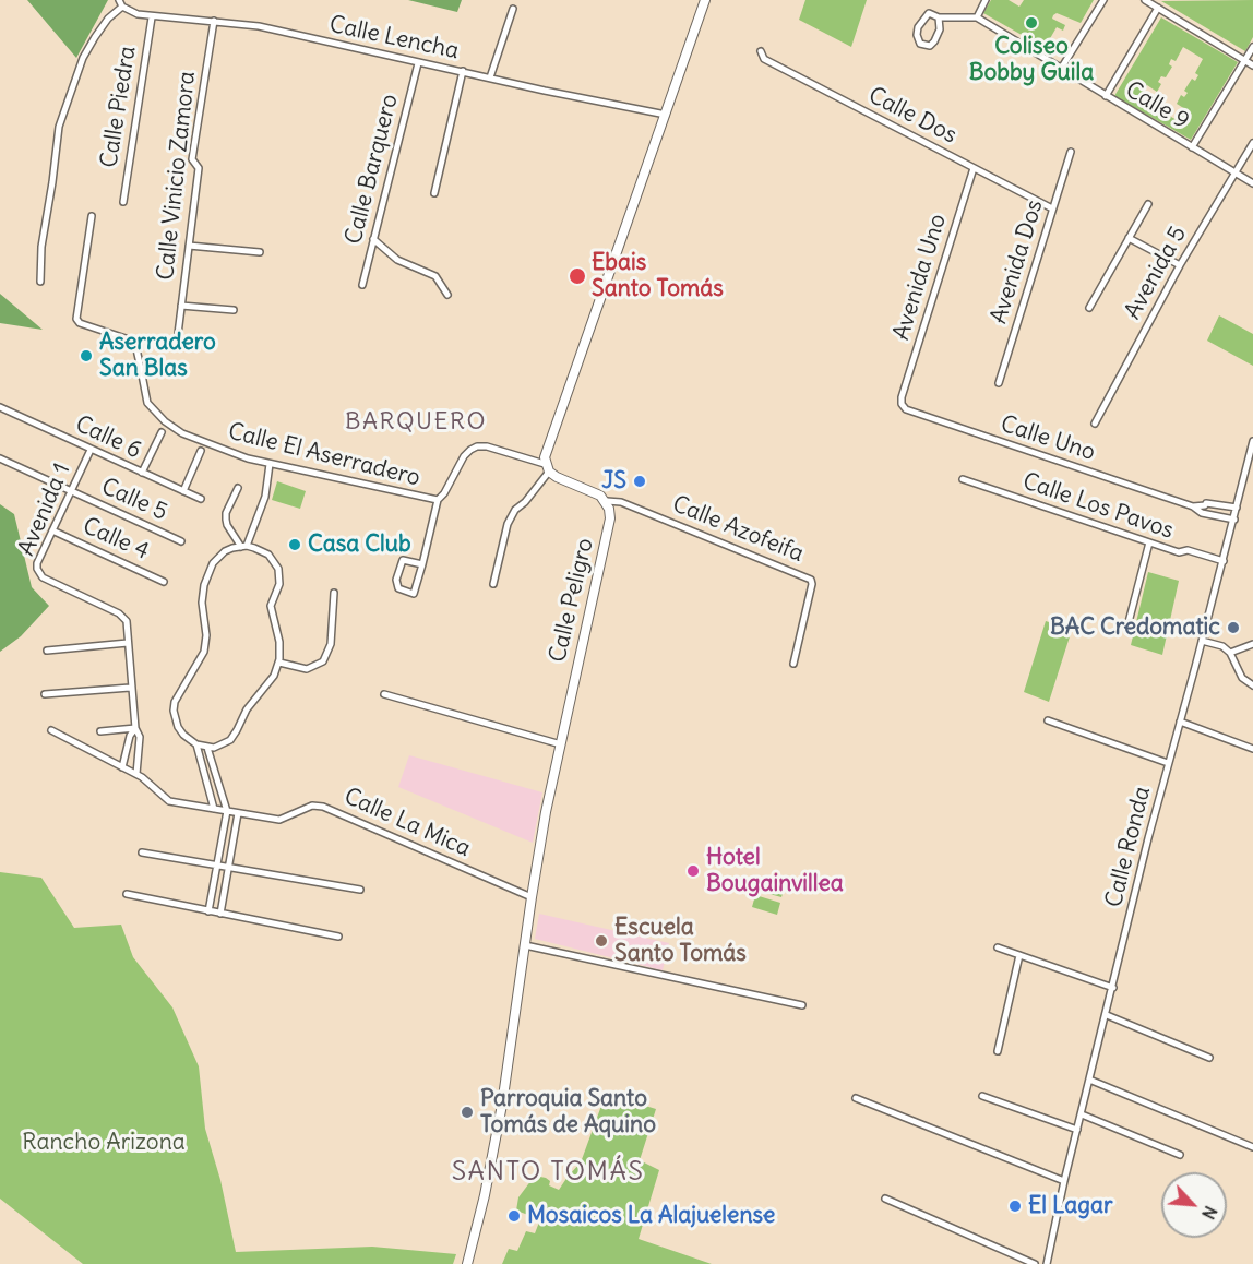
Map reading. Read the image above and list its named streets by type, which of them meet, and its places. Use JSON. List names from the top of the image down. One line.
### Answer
{"streets":{"main road":["Calle Peligro"],"street":["Calle Lencha","Calle 9","Calle Piedra","Calle Dos","Calle Barquero","Calle Vinicio Zamora","Avenida Dos","Avenida 5","Avenida Uno","Calle 6","Calle Uno","Calle El Aserradero","Calle 5","Calle Los Pavos","Avenida 1","Calle Azofeifa","Calle 4","Calle La Mica","Calle Ronda"]},"crossings":[["Calle Lencha","Calle Piedra"],["Calle Lencha","Calle Barquero"],["Calle Lencha","Calle Vinicio Zamora"],["Calle 9","Avenida 5"],["Calle Dos","Avenida Dos"],["Calle Dos","Avenida Uno"],["Avenida Uno","Calle Uno"],["Calle 6","Avenida 1"],["Calle Uno","Calle Ronda"],["Calle 5","Avenida 1"],["Calle Los Pavos","Calle Ronda"],["Avenida 1","Calle 4"],["Avenida 1","Calle La Mica"],["Calle Azofeifa","Calle Peligro"],["Calle Peligro","Calle La Mica"]],"districts":["BARQUERO","SANTO TOMÁS"],"parks":["Rancho Arizona"],"places":["Coliseo Bobby Guila","Ebais Santo Tomás","Aserradero San Blas","JS","Casa Club","BAC Credomatic","Hotel Bougainvillea","Escuela Santo Tomás","Parroquia Santo Tomás de Aquino","El Lagar","Mosaicos La Alajuelense"],"north":"bottom right"}
